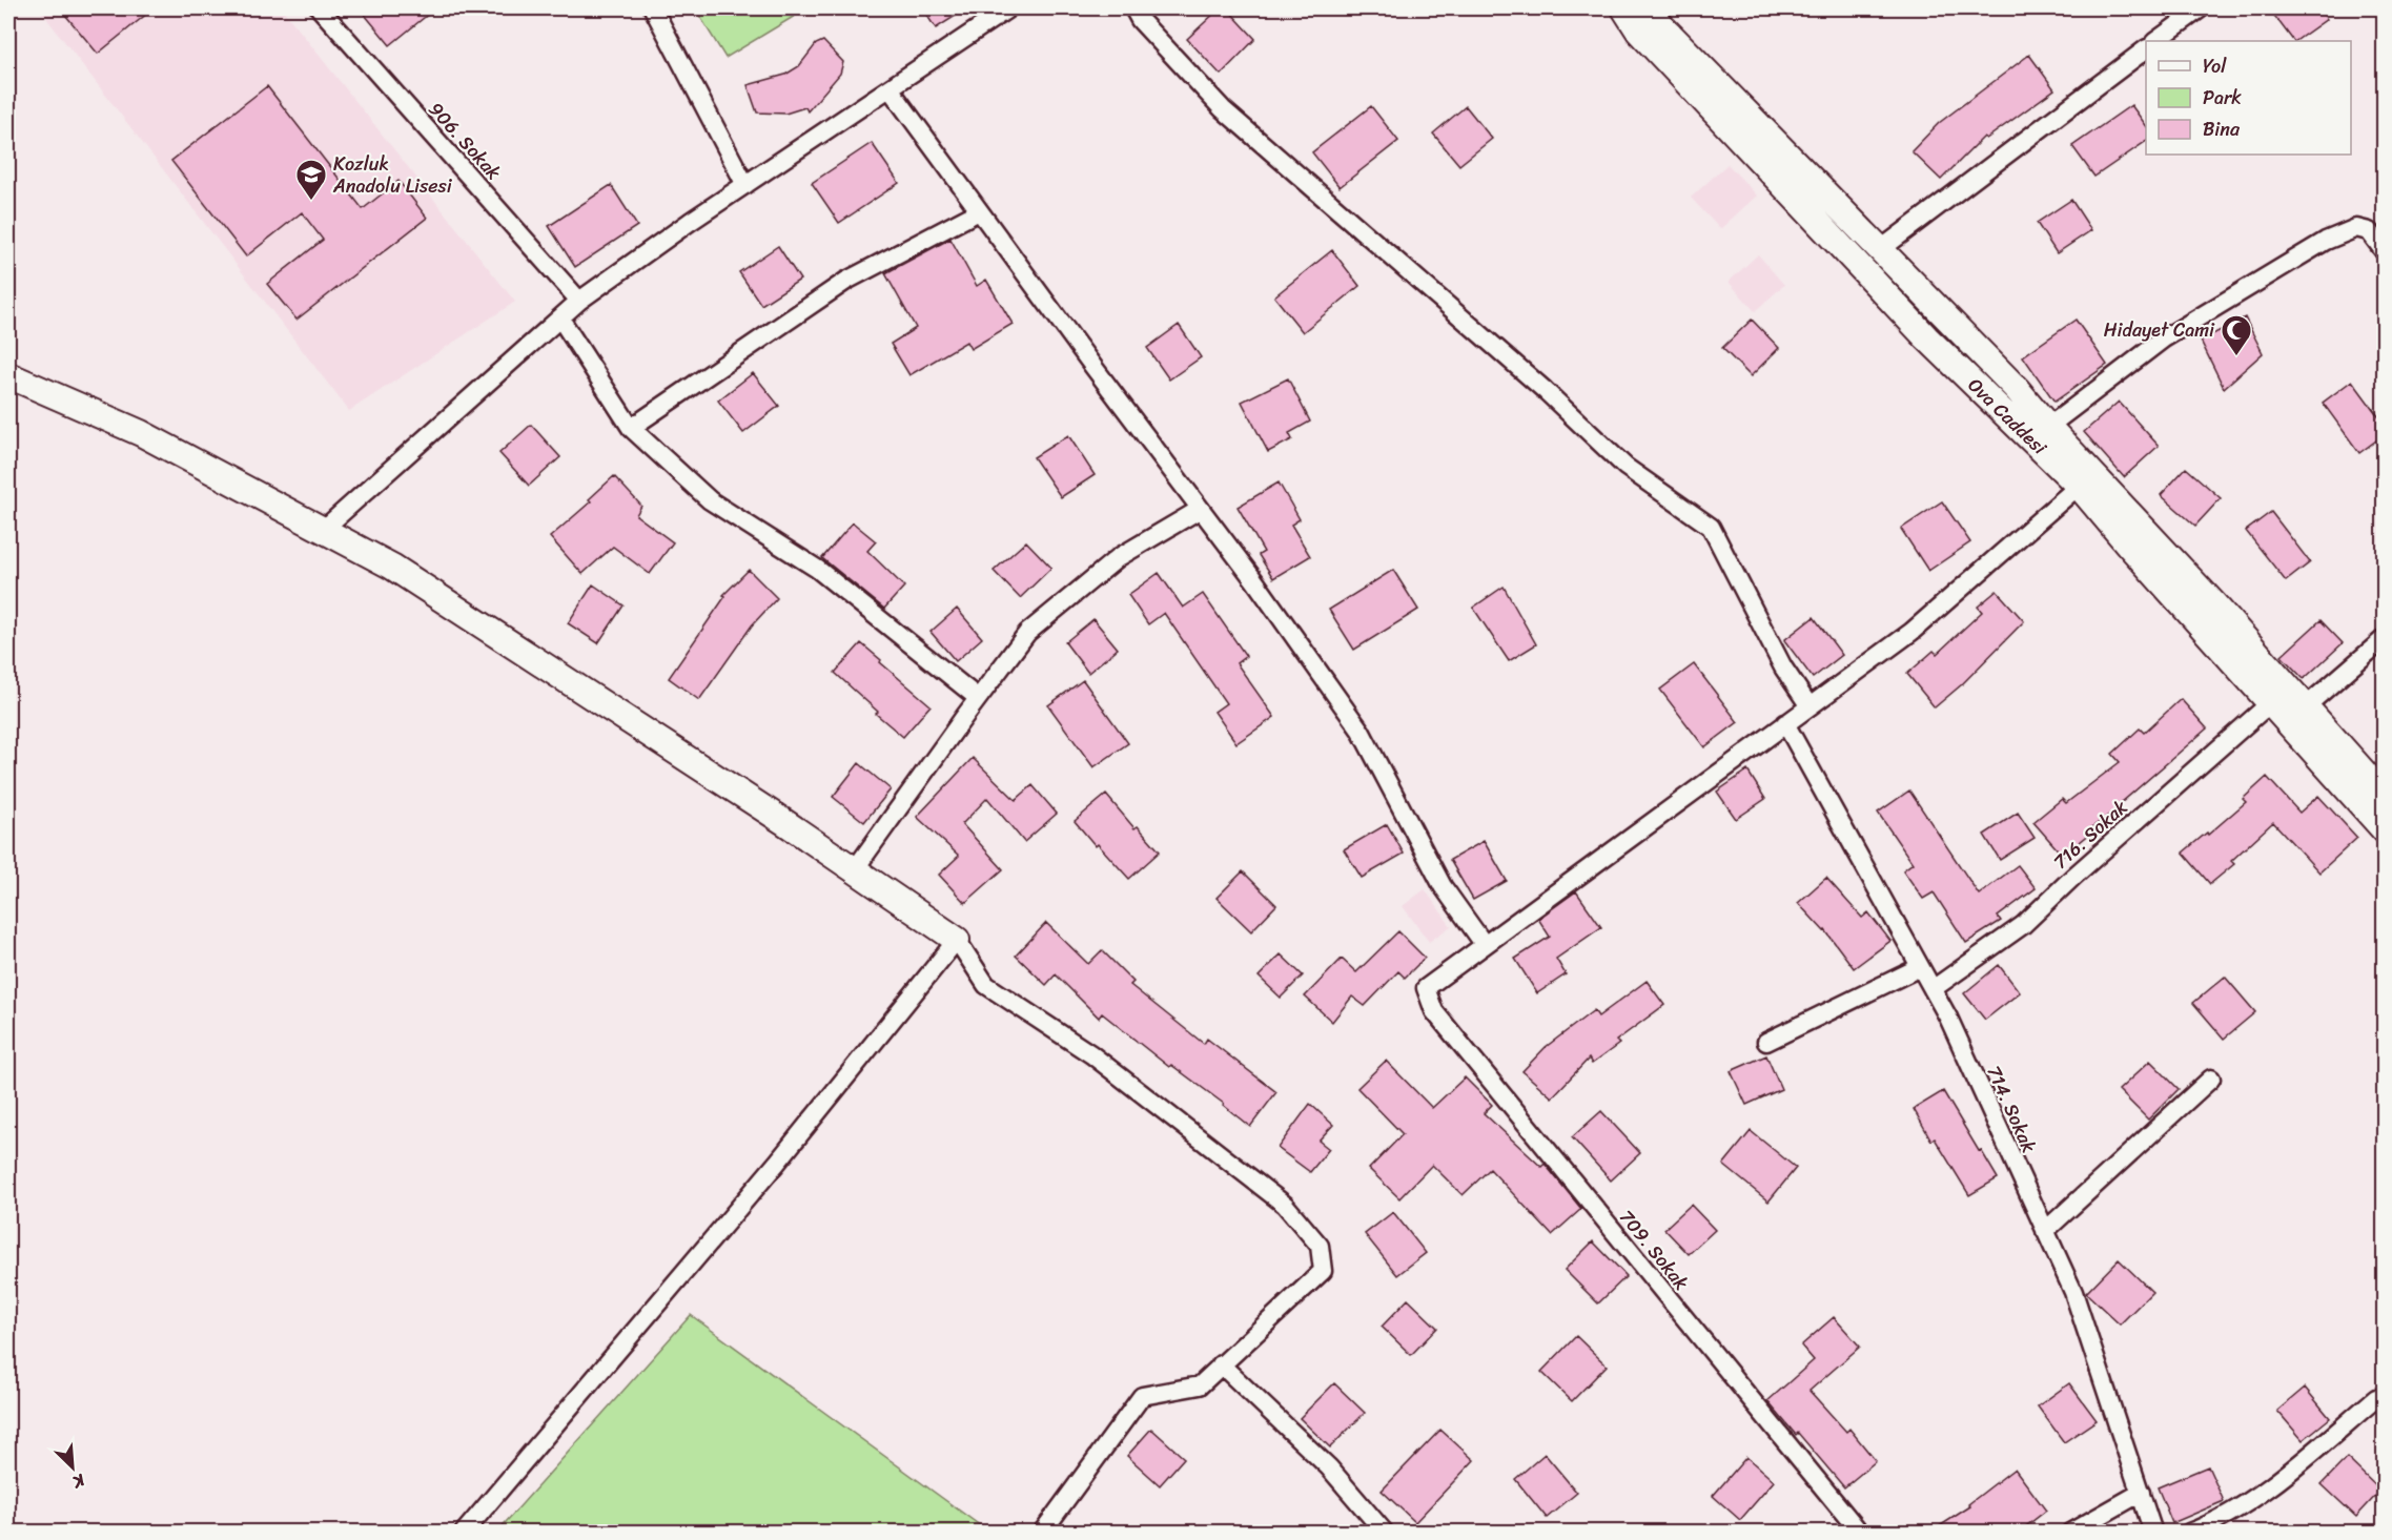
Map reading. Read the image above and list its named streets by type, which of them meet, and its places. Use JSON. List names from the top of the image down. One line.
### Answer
{"streets":{"street":["906. Sokak","Ova Caddesi","716. Sokak","714. Sokak","709. Sokak"]},"crossings":[["Ova Caddesi","716. Sokak"],["716. Sokak","714. Sokak"]],"places":{"school or university":["Kozluk Anadolu Lisesi"],"mosque":["Hidayet Cami"]},"legend":["Yol","Park","Bina"],"north":"bottom right"}
